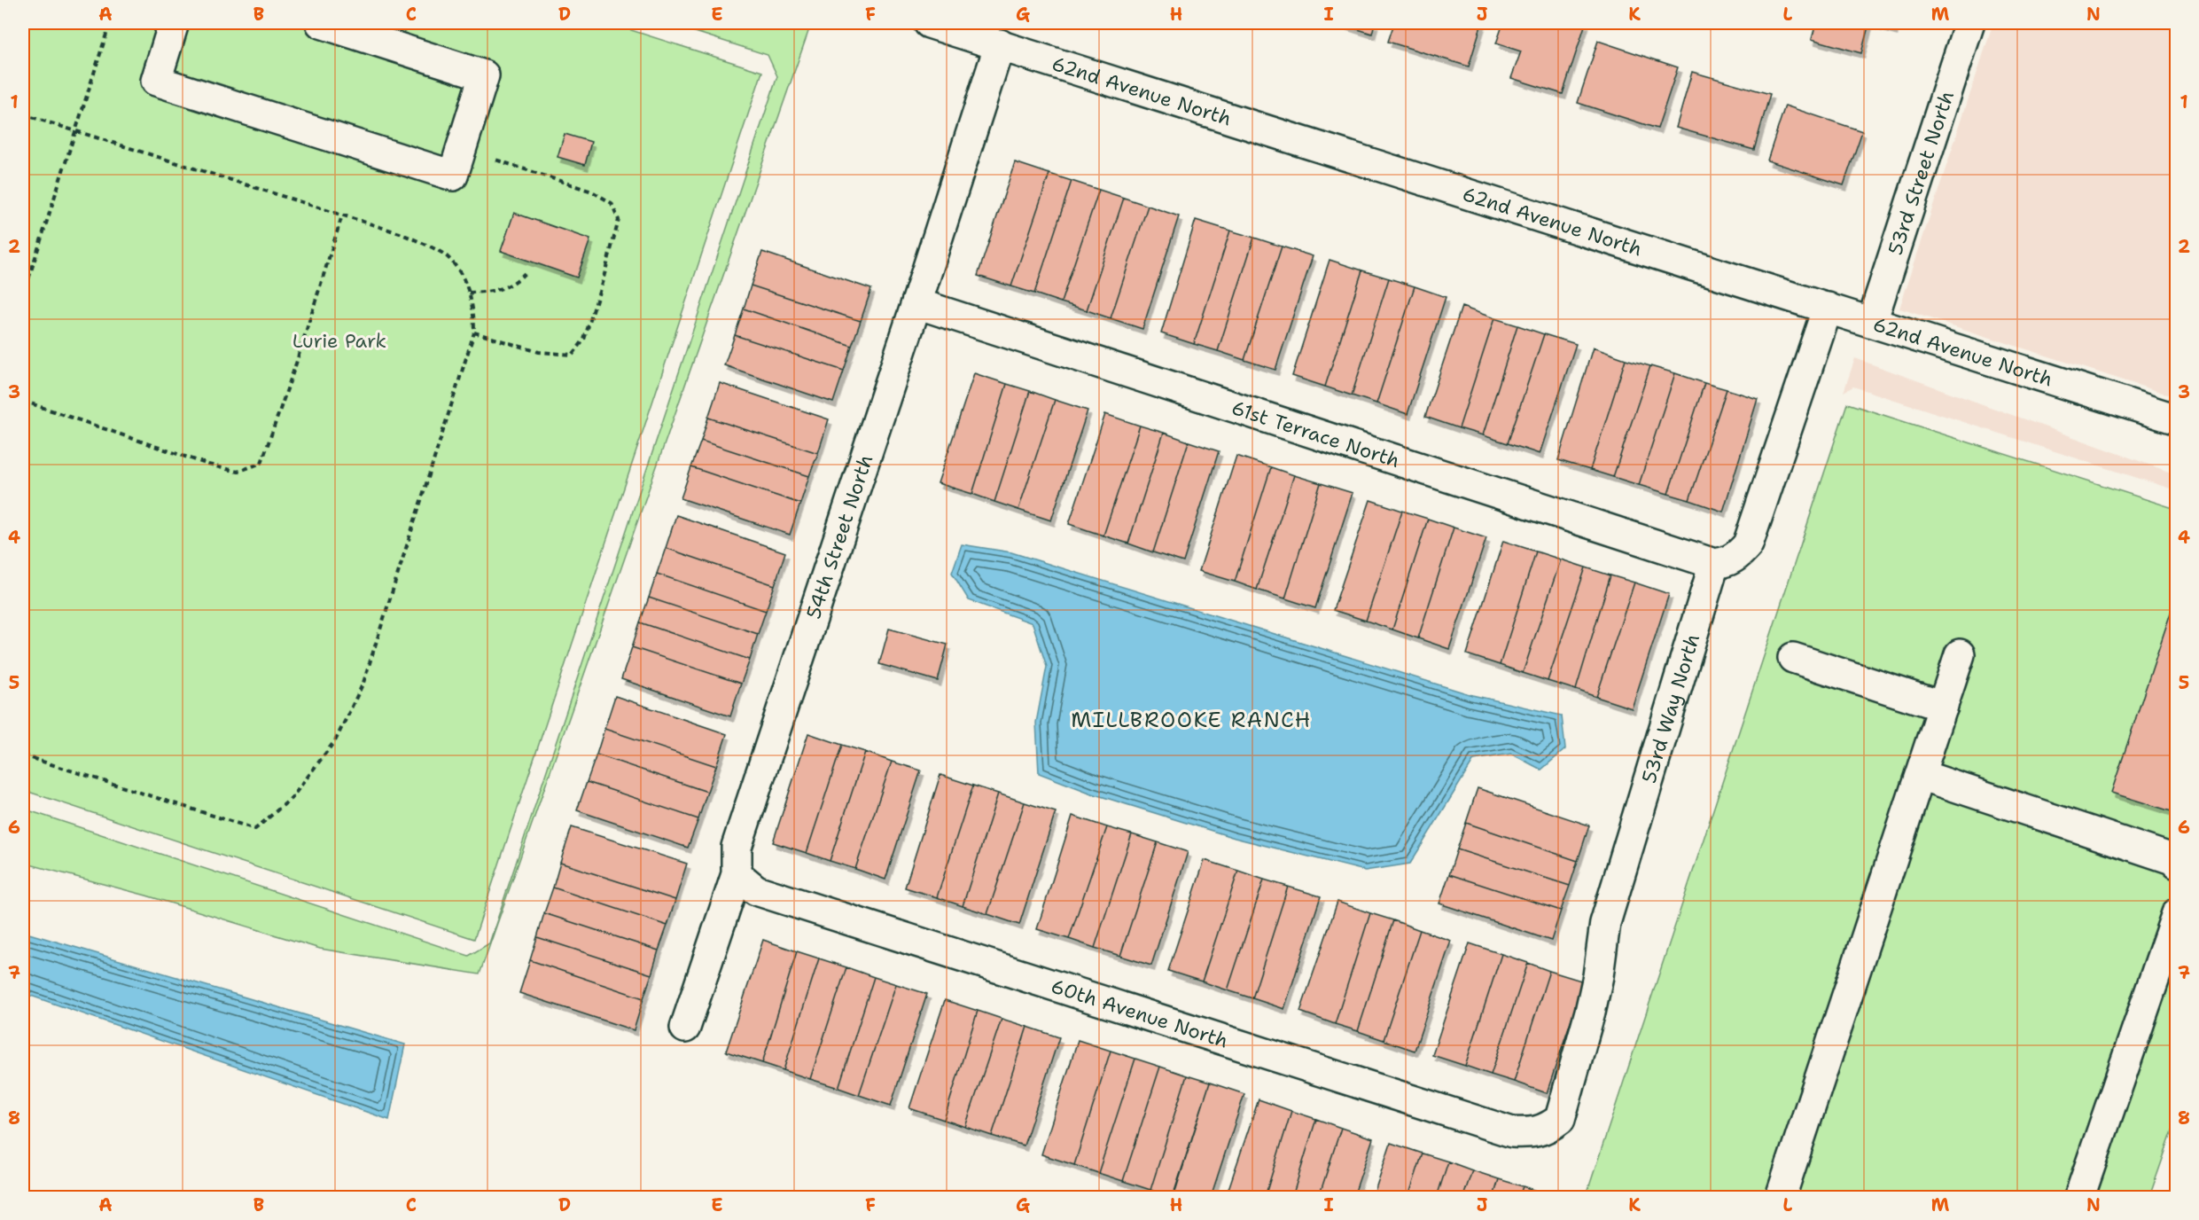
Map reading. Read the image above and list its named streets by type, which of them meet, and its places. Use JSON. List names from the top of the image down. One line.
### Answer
{"streets":{"street":["62nd Avenue North","53rd Street North","61st Terrace North","54th Street North","53rd Way North","60th Avenue North"]},"crossings":[["62nd Avenue North","53rd Street North"],["62nd Avenue North","54th Street North"],["61st Terrace North","54th Street North"],["61st Terrace North","53rd Way North"],["54th Street North","60th Avenue North"],["53rd Way North","60th Avenue North"]],"districts":["MILLBROOKE RANCH"],"parks":["Lurie Park"],"grid":{"columns":["A","B","C","D","E","F","G","H","I","J","K","L","M","N"],"rows":["1","2","3","4","5","6","7","8"]}}
